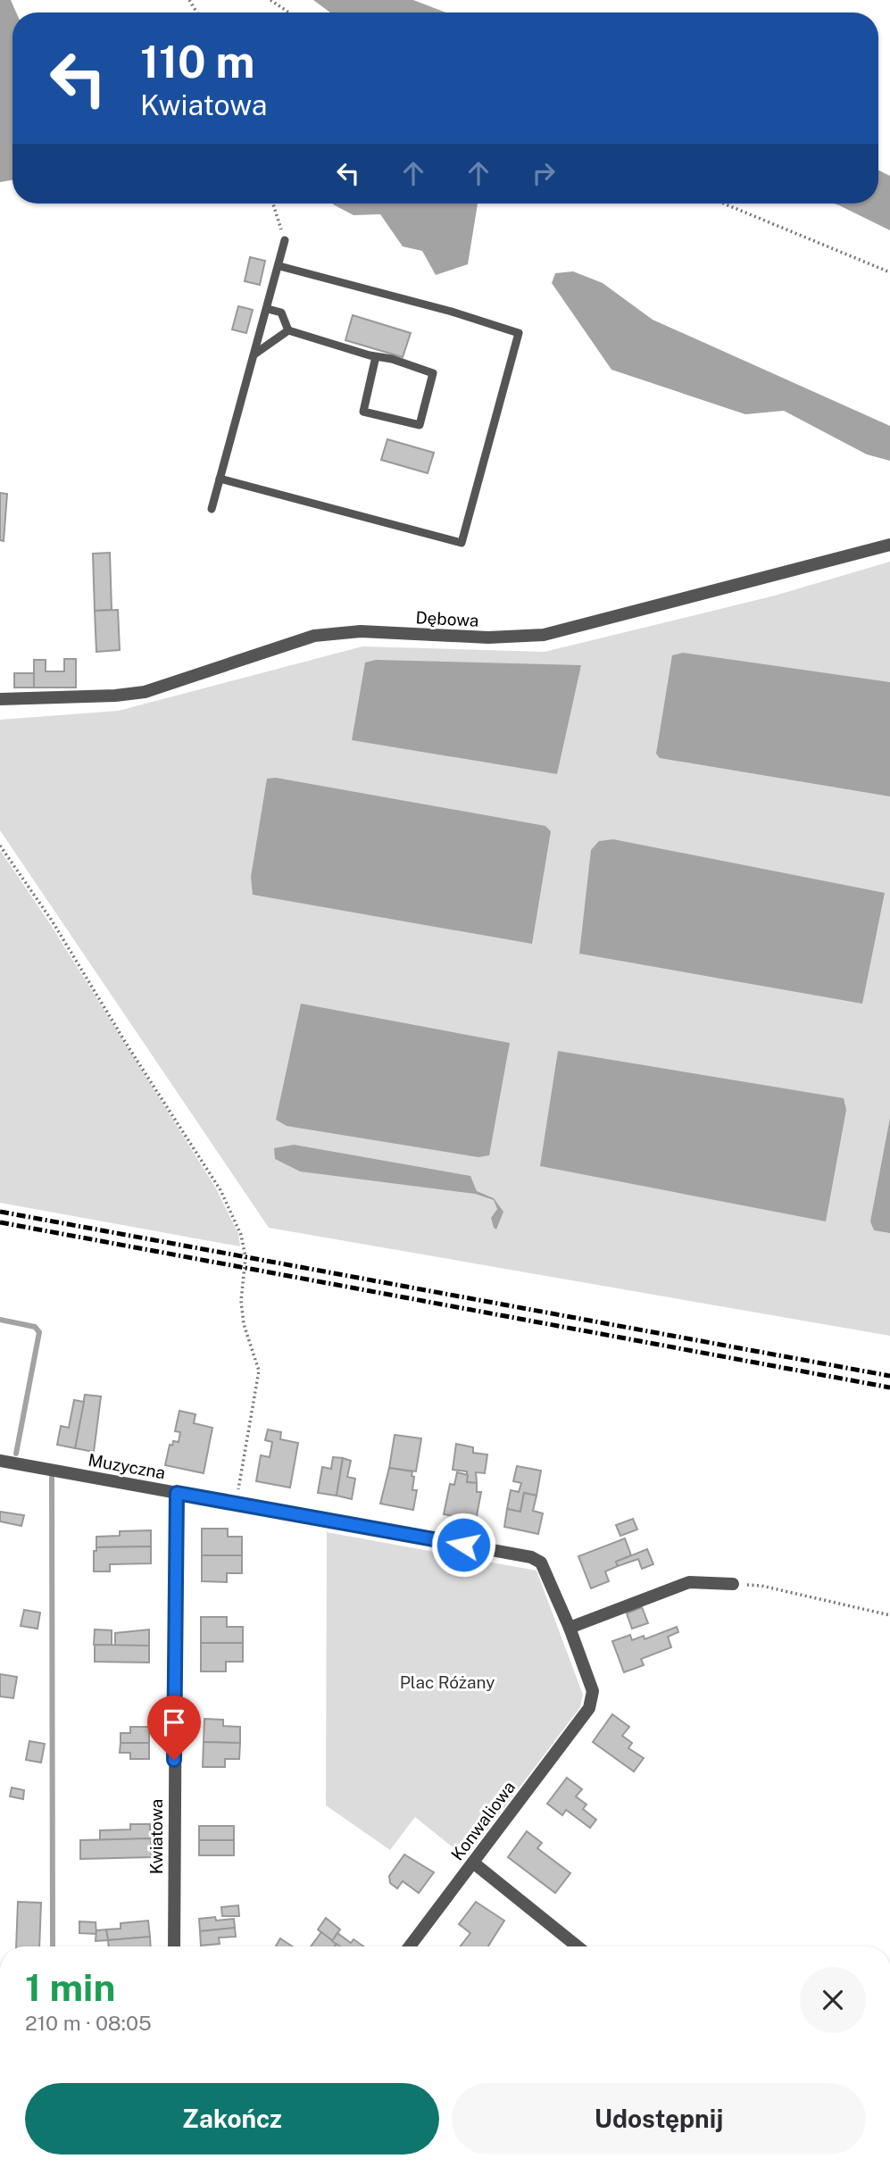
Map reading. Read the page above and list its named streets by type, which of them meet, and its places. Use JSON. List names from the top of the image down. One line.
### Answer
{"streets":{"street":["Dębowa","Muzyczna","Konwaliowa","Kwiatowa"]},"crossings":[["Muzyczna","Konwaliowa"],["Muzyczna","Kwiatowa"]],"parks":["Plac Różany"],"page":{"turn":["110 m","Kwiatowa"],"heading":["1 min","210 m · 08:05"],"buttons":["Zakończ","Udostępnij"]}}
